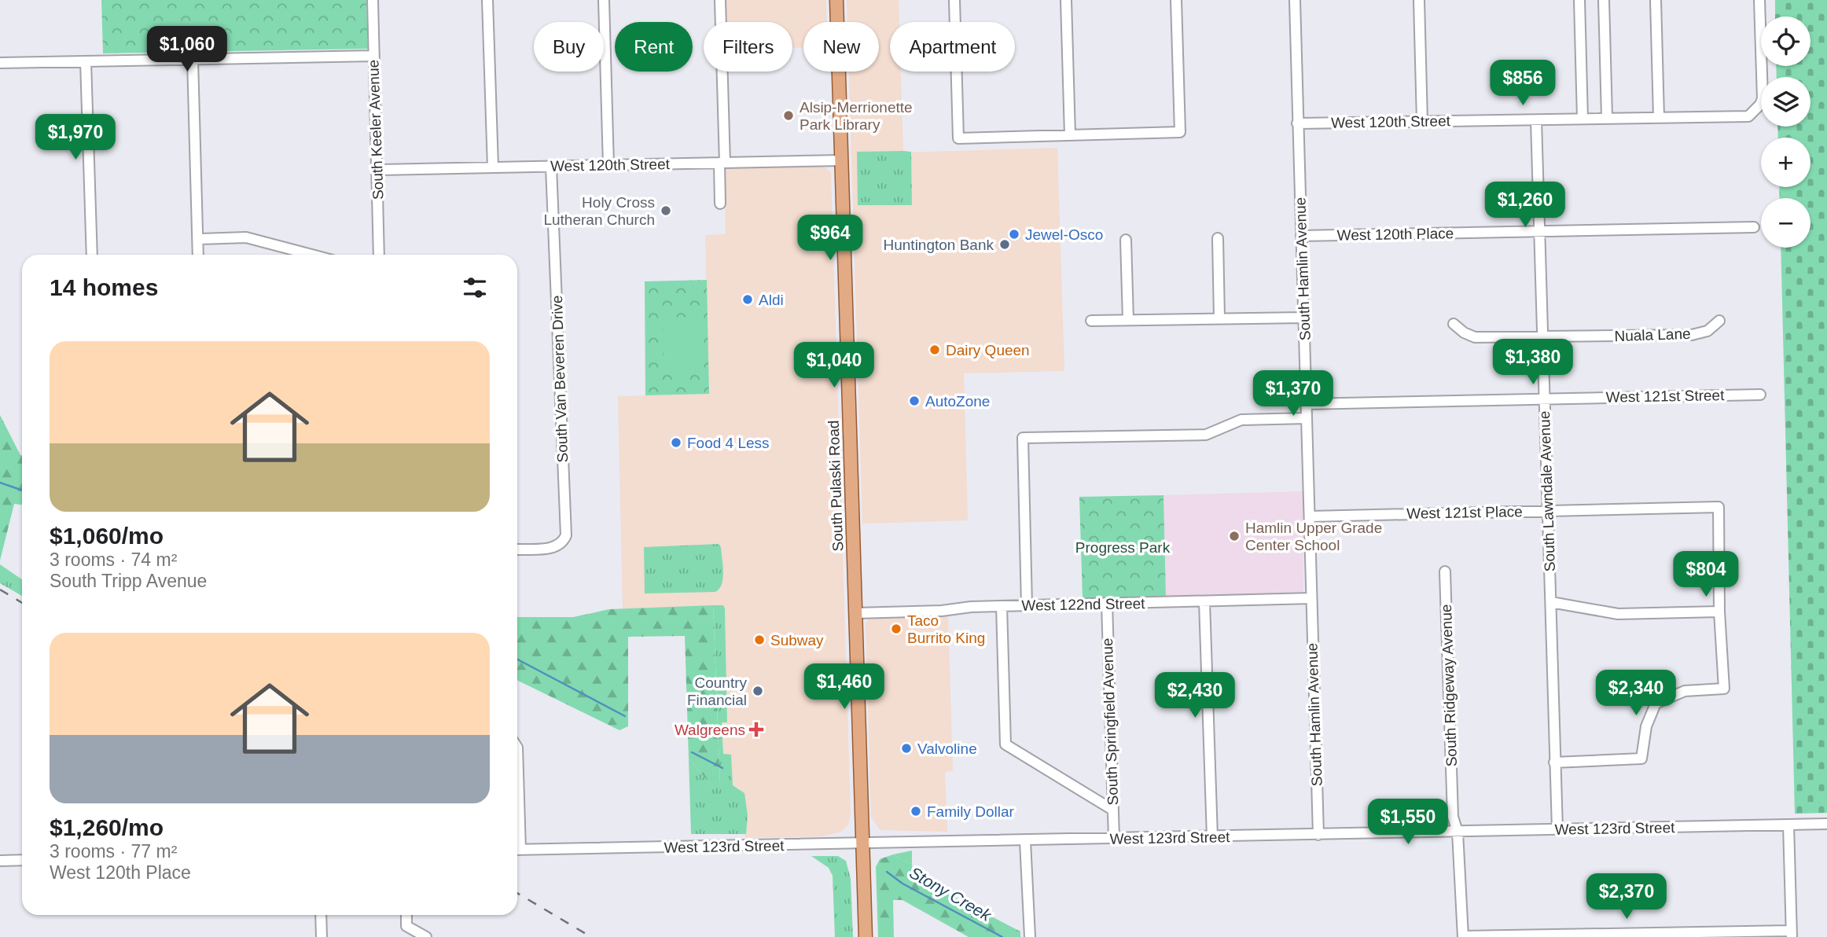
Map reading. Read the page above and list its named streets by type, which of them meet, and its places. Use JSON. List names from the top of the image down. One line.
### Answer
{"streets":{"main road":["South Pulaski Road"],"street":["West 120th Street","South Keeler Avenue","West 120th Place","South Hamlin Avenue","Nuala Lane","South Van Beveren Drive","West 121st Street","South Lawndale Avenue","West 121st Place","West 122nd Street","South Ridgeway Avenue","South Springfield Avenue","West 123rd Street"]},"crossings":[["West 120th Street","South Keeler Avenue"],["West 120th Street","South Hamlin Avenue"],["West 120th Street","South Van Beveren Drive"],["West 120th Street","South Pulaski Road"],["West 120th Street","South Lawndale Avenue"],["West 120th Place","South Hamlin Avenue"],["West 120th Place","South Lawndale Avenue"],["South Hamlin Avenue","West 121st Street"],["South Hamlin Avenue","West 121st Place"],["South Hamlin Avenue","West 122nd Street"],["South Hamlin Avenue","West 123rd Street"],["Nuala Lane","South Lawndale Avenue"],["West 121st Street","South Lawndale Avenue"],["South Pulaski Road","West 122nd Street"],["South Pulaski Road","West 123rd Street"],["South Lawndale Avenue","West 121st Place"],["South Lawndale Avenue","West 123rd Street"],["West 122nd Street","South Springfield Avenue"],["South Ridgeway Avenue","West 123rd Street"],["South Springfield Avenue","West 123rd Street"]],"water":["Stony Creek"],"parks":["Progress Park"],"places":{"other":["Alsip-Merrionette Park Library","Holy Cross Lutheran Church","Jewel-Osco","Huntington Bank","Aldi","Dairy Queen","AutoZone","Food 4 Less","Hamlin Upper Grade Center School","Taco Burrito King","Subway","Country Financial","Valvoline","Family Dollar"],"health":["Walgreens"]},"page":{"map_buttons":["+","−"],"chip":["Buy","Rent","Filters","New","Apartment"],"price":["$1,060","$856","$1,970","$1,260","$964","$1,380","$1,040","$1,370","$804","$1,460","$2,340","$2,430","$1,550","$2,370"],"heading":"14 homes","list":[{"name":"$1,060/mo","note":"3 rooms · 74 m² · South Tripp Avenue"},{"name":"$1,260/mo","note":"3 rooms · 77 m² · West 120th Place"}]}}
